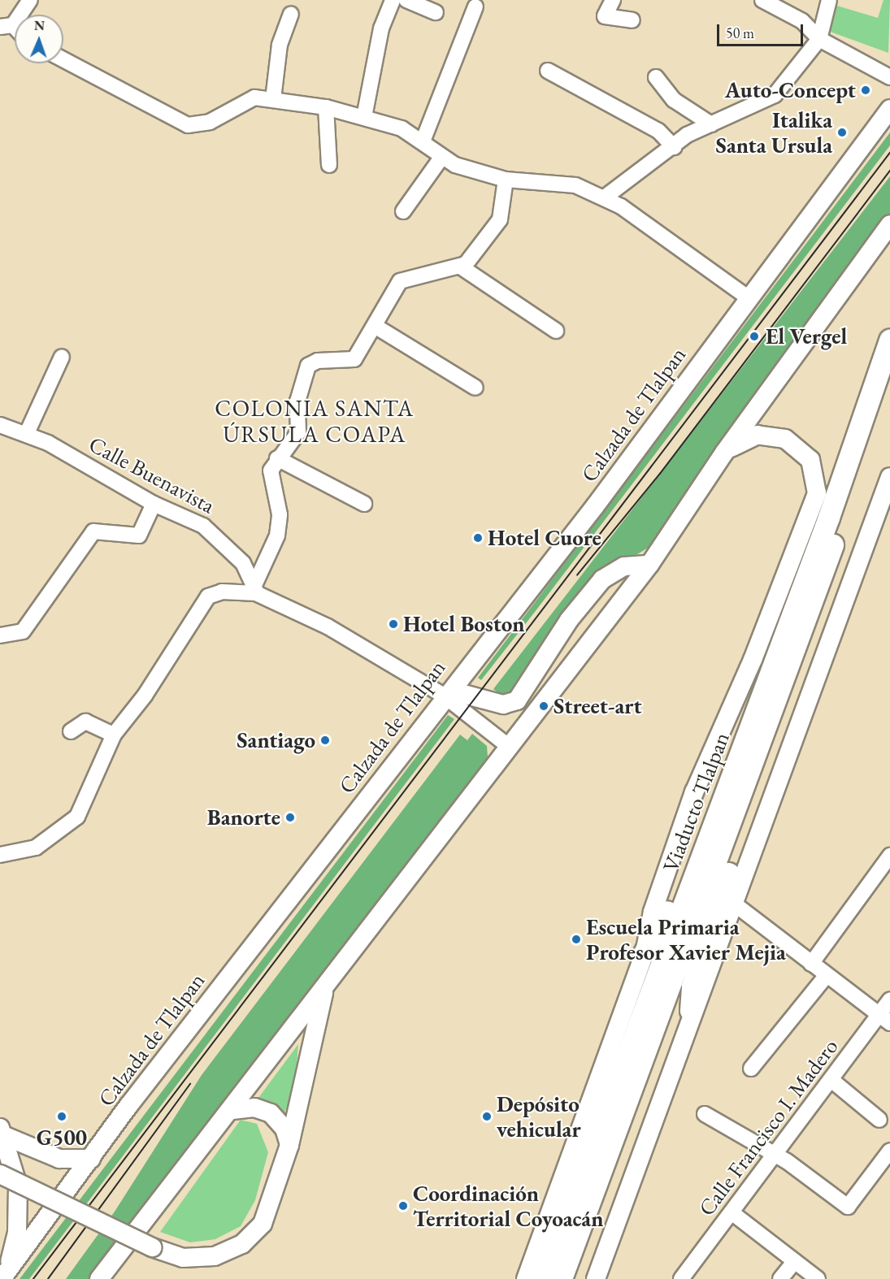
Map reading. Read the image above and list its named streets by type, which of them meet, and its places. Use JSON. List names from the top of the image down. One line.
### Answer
{"streets":{"highway":["Viaducto Tlalpan"],"main road":["Calzada de Tlalpan"],"street":["Calle Buenavista","Calle Francisco I. Madero"]},"districts":["COLONIA SANTA ÚRSULA COAPA"],"places":["Auto-Concept","Italika Santa Ursula","El Vergel","Hotel Cuore","Hotel Boston","Street-art","Santiago","Banorte","Escuela Primaria Profesor Xavier Mejia","G500","Depósito vehicular","Coordinación Territorial Coyoacán"],"scale_bar":"50 m","north":"top"}
